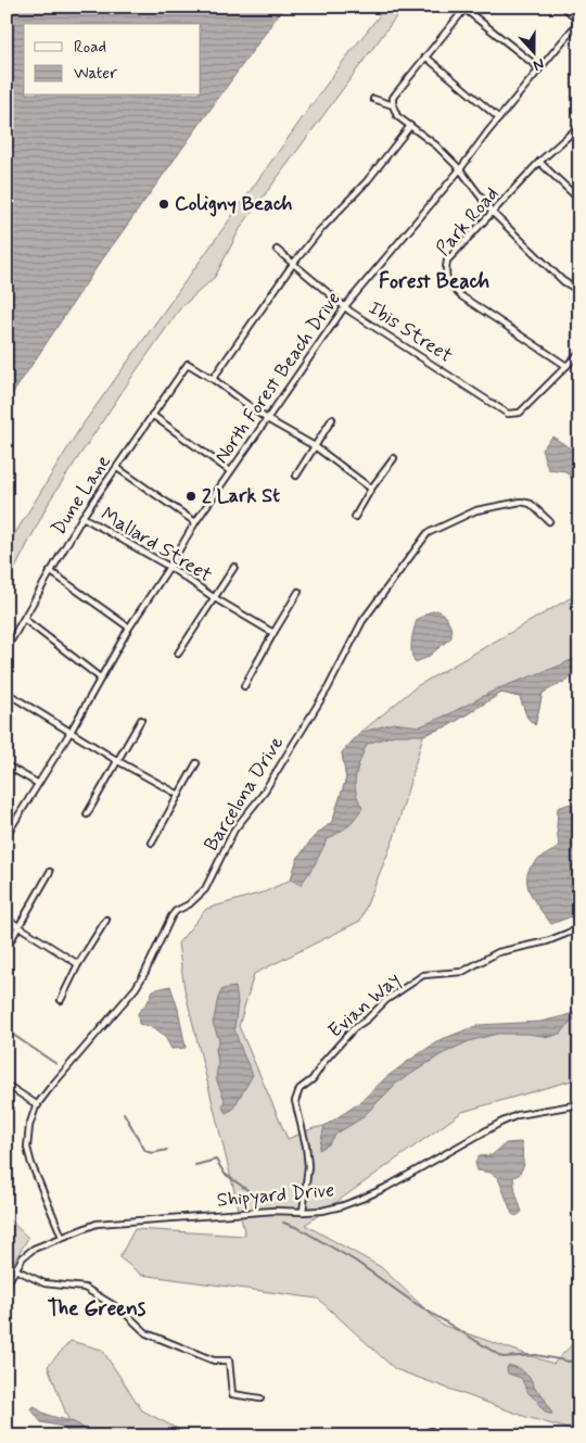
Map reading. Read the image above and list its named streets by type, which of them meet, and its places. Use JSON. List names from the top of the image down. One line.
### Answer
{"streets":{"street":["Park Road","Ibis Street","North Forest Beach Drive","Dune Lane","Mallard Street","Barcelona Drive","Evian Way","Shipyard Drive"]},"crossings":[["Park Road","Ibis Street"],["Ibis Street","North Forest Beach Drive"],["North Forest Beach Drive","Mallard Street"],["Dune Lane","Mallard Street"],["Barcelona Drive","Shipyard Drive"],["Evian Way","Shipyard Drive"]],"districts":["Forest Beach","The Greens"],"places":["Coligny Beach","2 Lark St"],"legend":["Road","Water"],"north":"bottom"}
